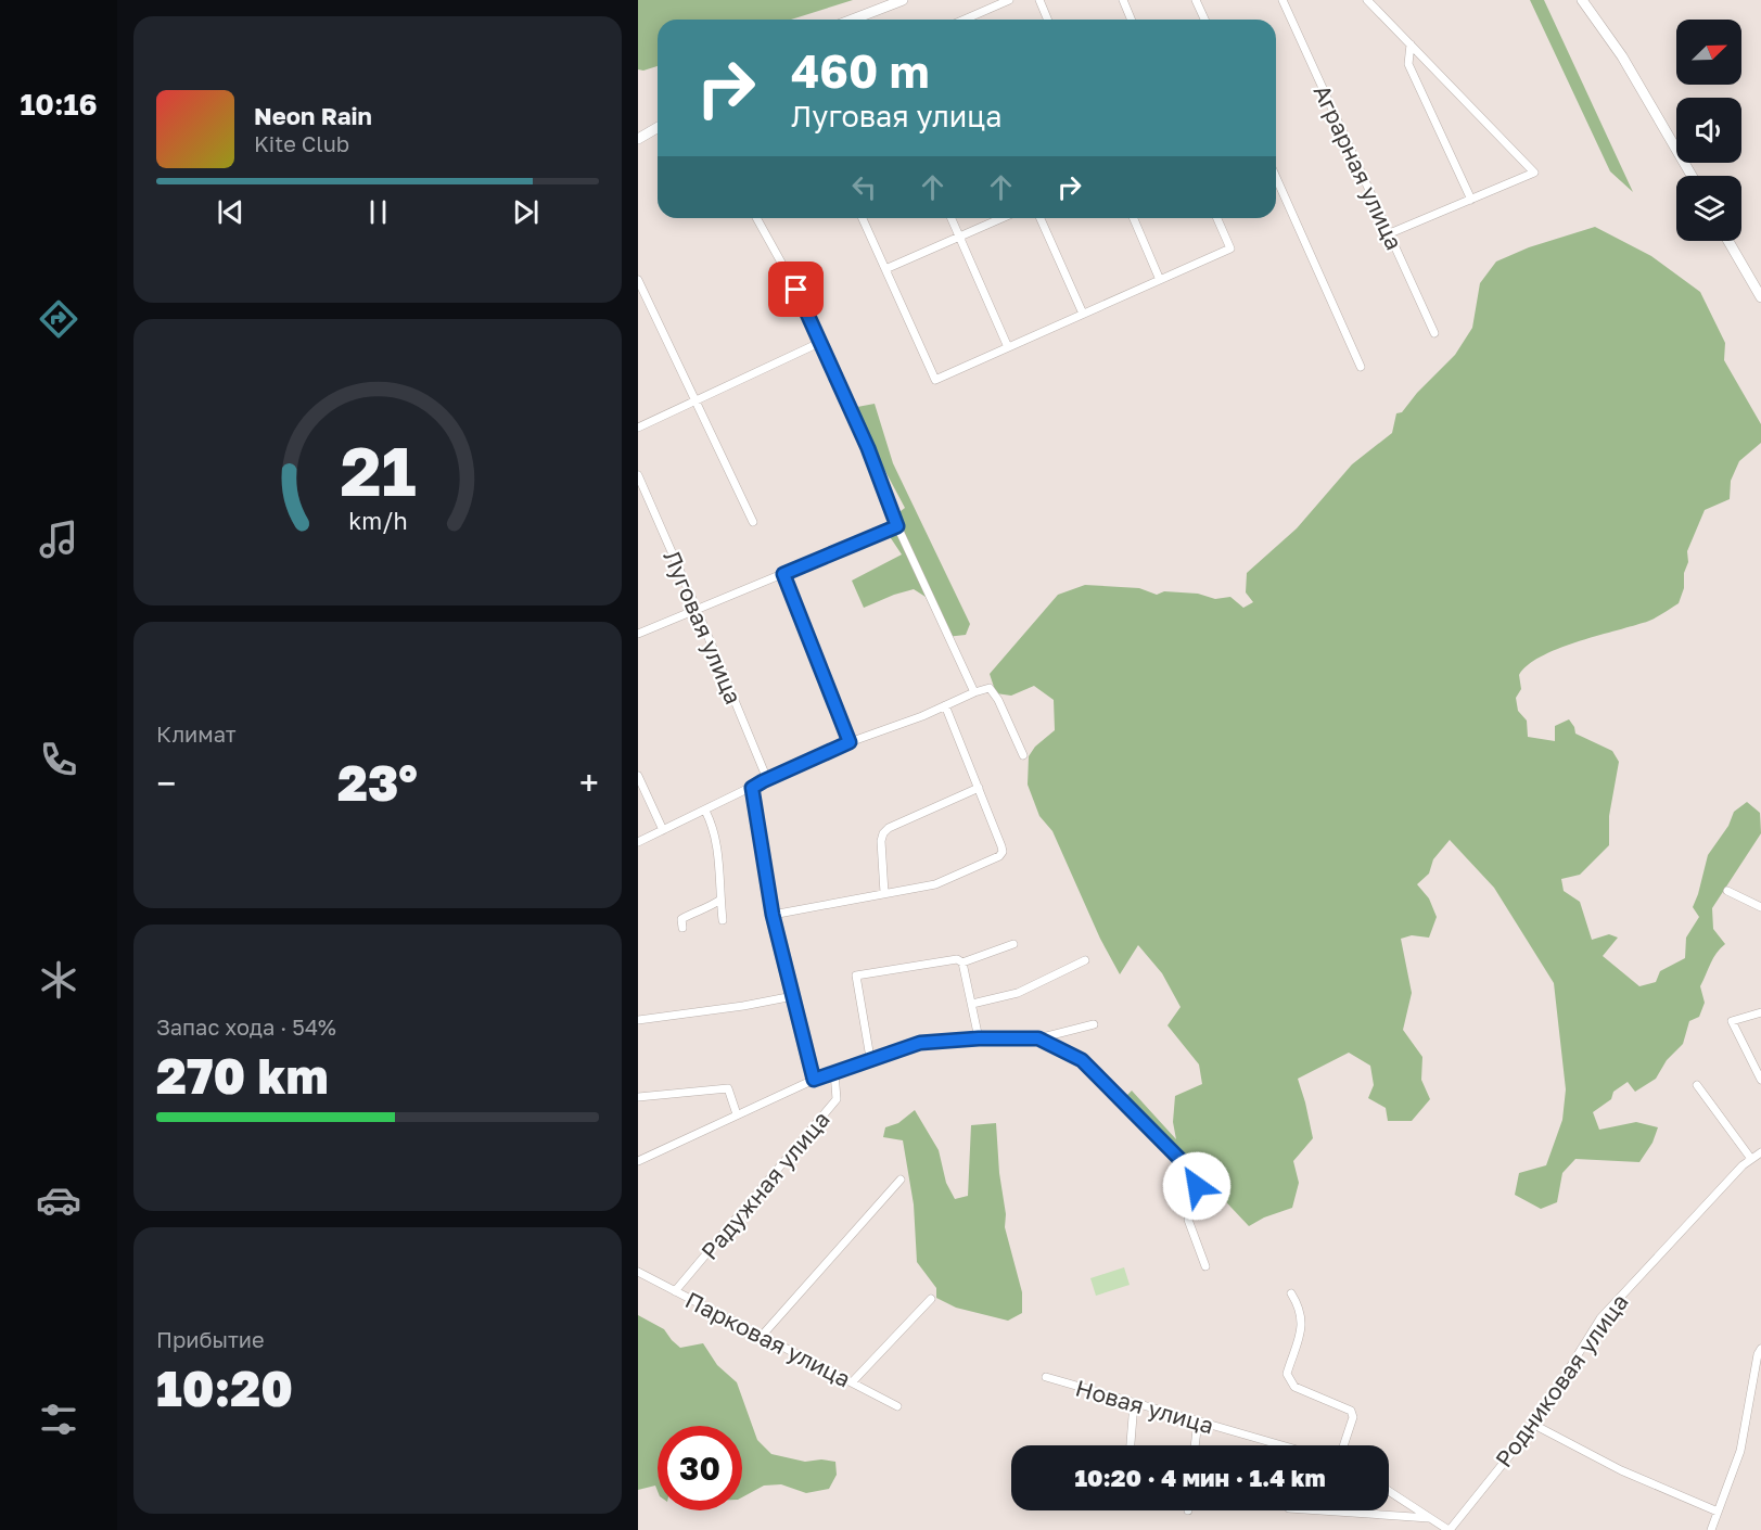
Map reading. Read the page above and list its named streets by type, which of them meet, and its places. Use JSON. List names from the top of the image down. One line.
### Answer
{"streets":{"street":["Аграрная улица","Луговая улица","Радужная улица","Парковая улица","Родниковая улица","Новая улица"]},"crossings":[["Радужная улица","Парковая улица"]],"north":"top right","page":{"tabs":"10:16","turn":["460 m","Луговая улица"],"song":["Neon Rain","Kite Club"],"tile":["Климат",["Запас хода · 54%","270 km"],["Прибытие","10:20"]],"heat":["−","23°","+"],"limit":"30","trip":"10:20 · 4 мин · 1.4 km","gauge":["21","km/h"]}}
